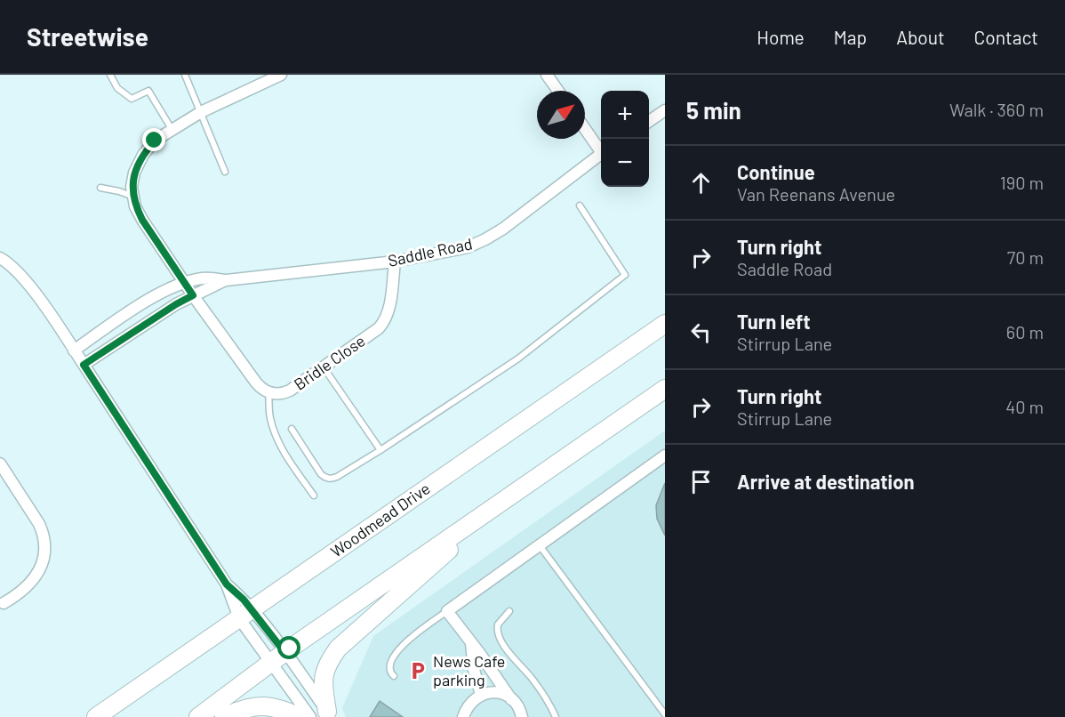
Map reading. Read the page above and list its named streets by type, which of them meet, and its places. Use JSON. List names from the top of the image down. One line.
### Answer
{"streets":{"main road":["Woodmead Drive"],"street":["Saddle Road","Bridle Close"]},"crossings":[["Saddle Road","Bridle Close"]],"places":{"parking":["News Cafe parking"]},"north":"top right","page":{"header":"Streetwise","nav":["Home","Map","About","Contact"],"heading":["5 min","Walk · 360 m"],"map_buttons":["+","−"],"list":[["Continue","Van Reenans Avenue","190 m"],["Turn right","Saddle Road","70 m"],["Turn left","Stirrup Lane","60 m"],["Turn right","Stirrup Lane","40 m"],"Arrive at destination"]}}
